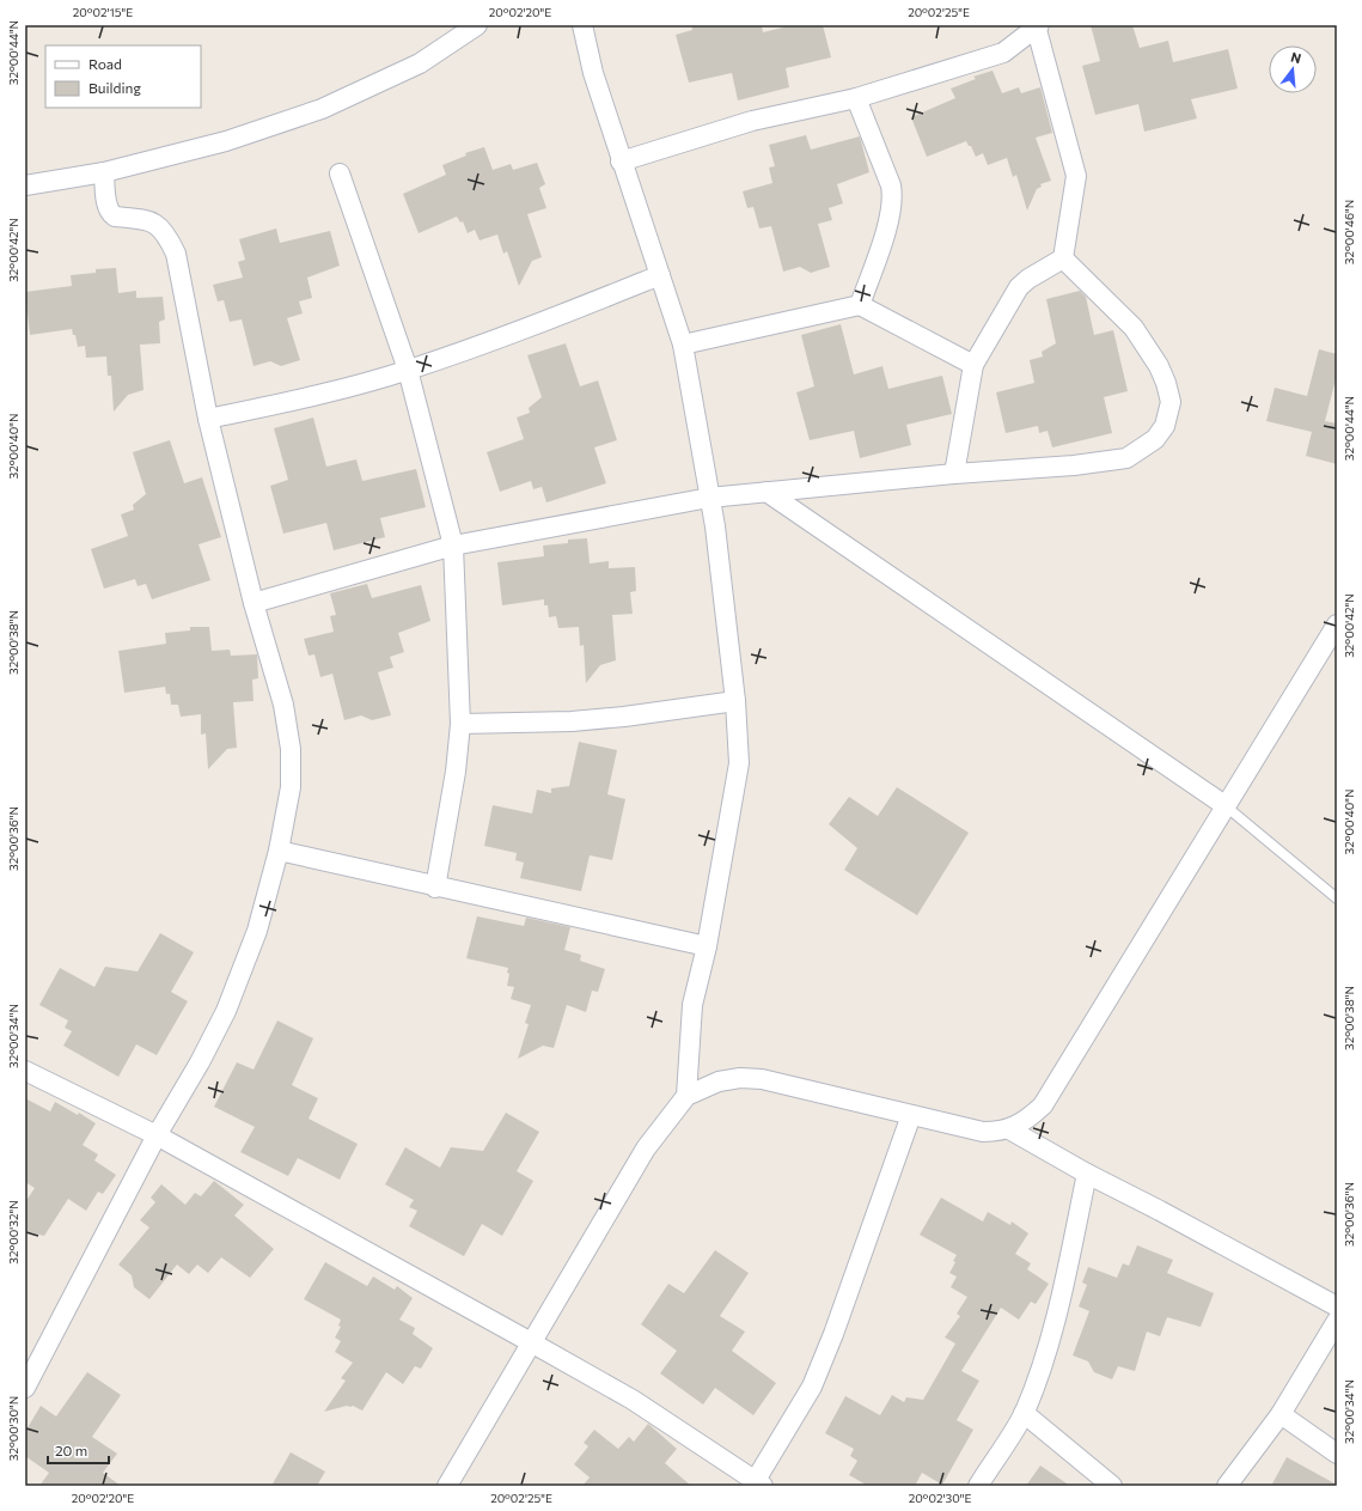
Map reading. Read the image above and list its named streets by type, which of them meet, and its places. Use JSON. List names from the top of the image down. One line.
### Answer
{"legend":["Road","Building"],"scale_bar":"20 m","north":"top","coordinates":["20°02'15\"E","20°02'20\"E","20°02'25\"E","32°00'44\"N","32°00'46\"N","32°00'42\"N","32°00'40\"N","32°00'38\"N","32°00'36\"N","32°00'34\"N","32°00'32\"N","32°00'30\"N","20°02'30\"E"]}
